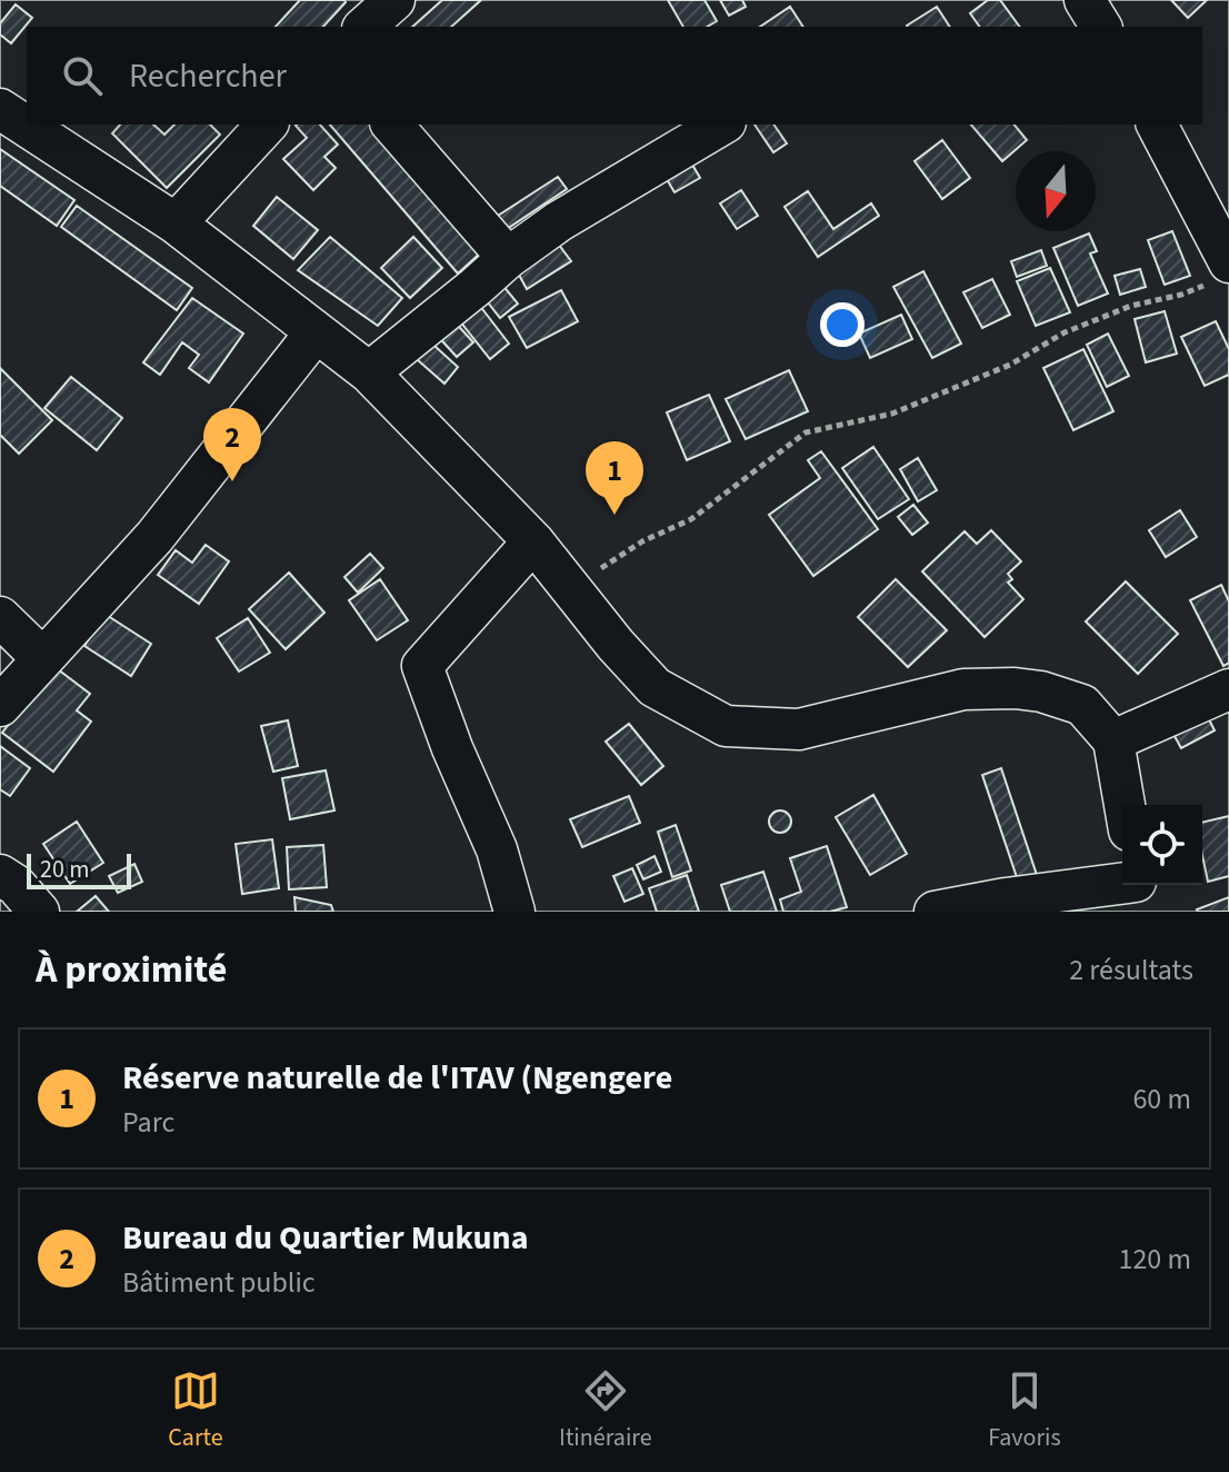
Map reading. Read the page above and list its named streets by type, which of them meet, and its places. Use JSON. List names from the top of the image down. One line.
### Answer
{"scale_bar":"20 m","north":"bottom","page":{"search":"Rechercher","pins":["2","1"],"scale":"20 m","heading":["À proximité","2 résultats"],"list":[{"mark":"1","name":"Réserve naturelle de l'ITAV (Ngengere","note":"Parc","value":"60 m"},{"mark":"2","name":"Bureau du Quartier Mukuna","note":"Bâtiment public","value":"120 m"}],"nav":["Carte","Itinéraire","Favoris"]}}
